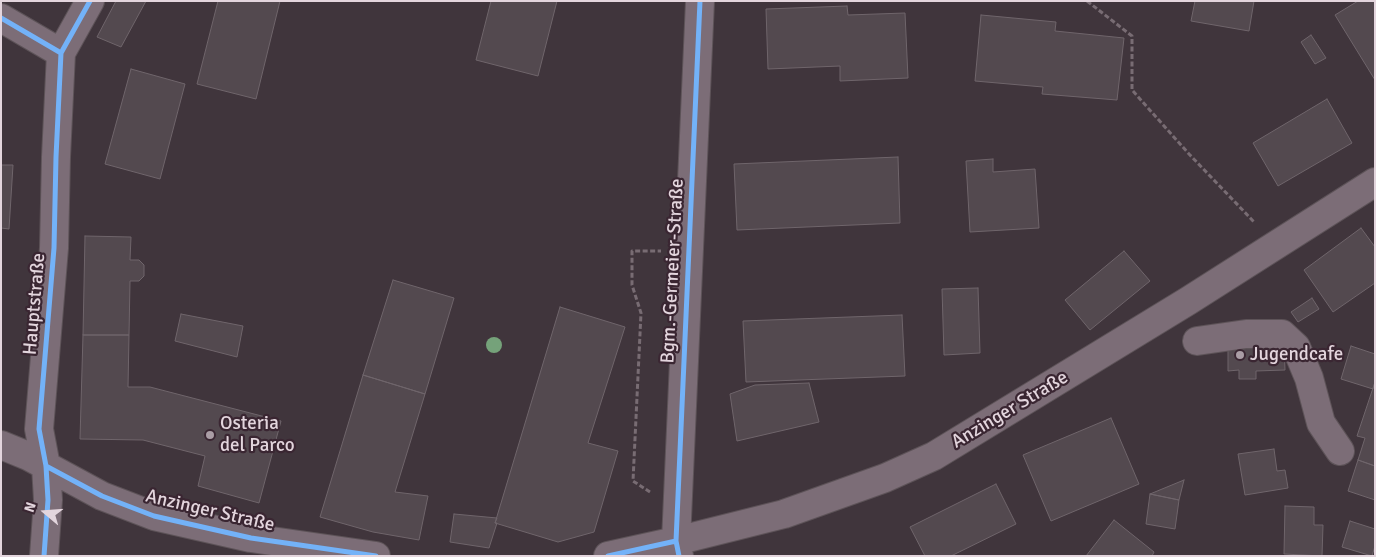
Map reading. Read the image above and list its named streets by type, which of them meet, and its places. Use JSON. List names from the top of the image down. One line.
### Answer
{"streets":{"street":["Bgm.-Germeier-Straße","Hauptstraße","Anzinger Straße"]},"crossings":[["Bgm.-Germeier-Straße","Anzinger Straße"],["Hauptstraße","Anzinger Straße"]],"places":["Jugendcafe","Osteria del Parco"],"north":"left"}
